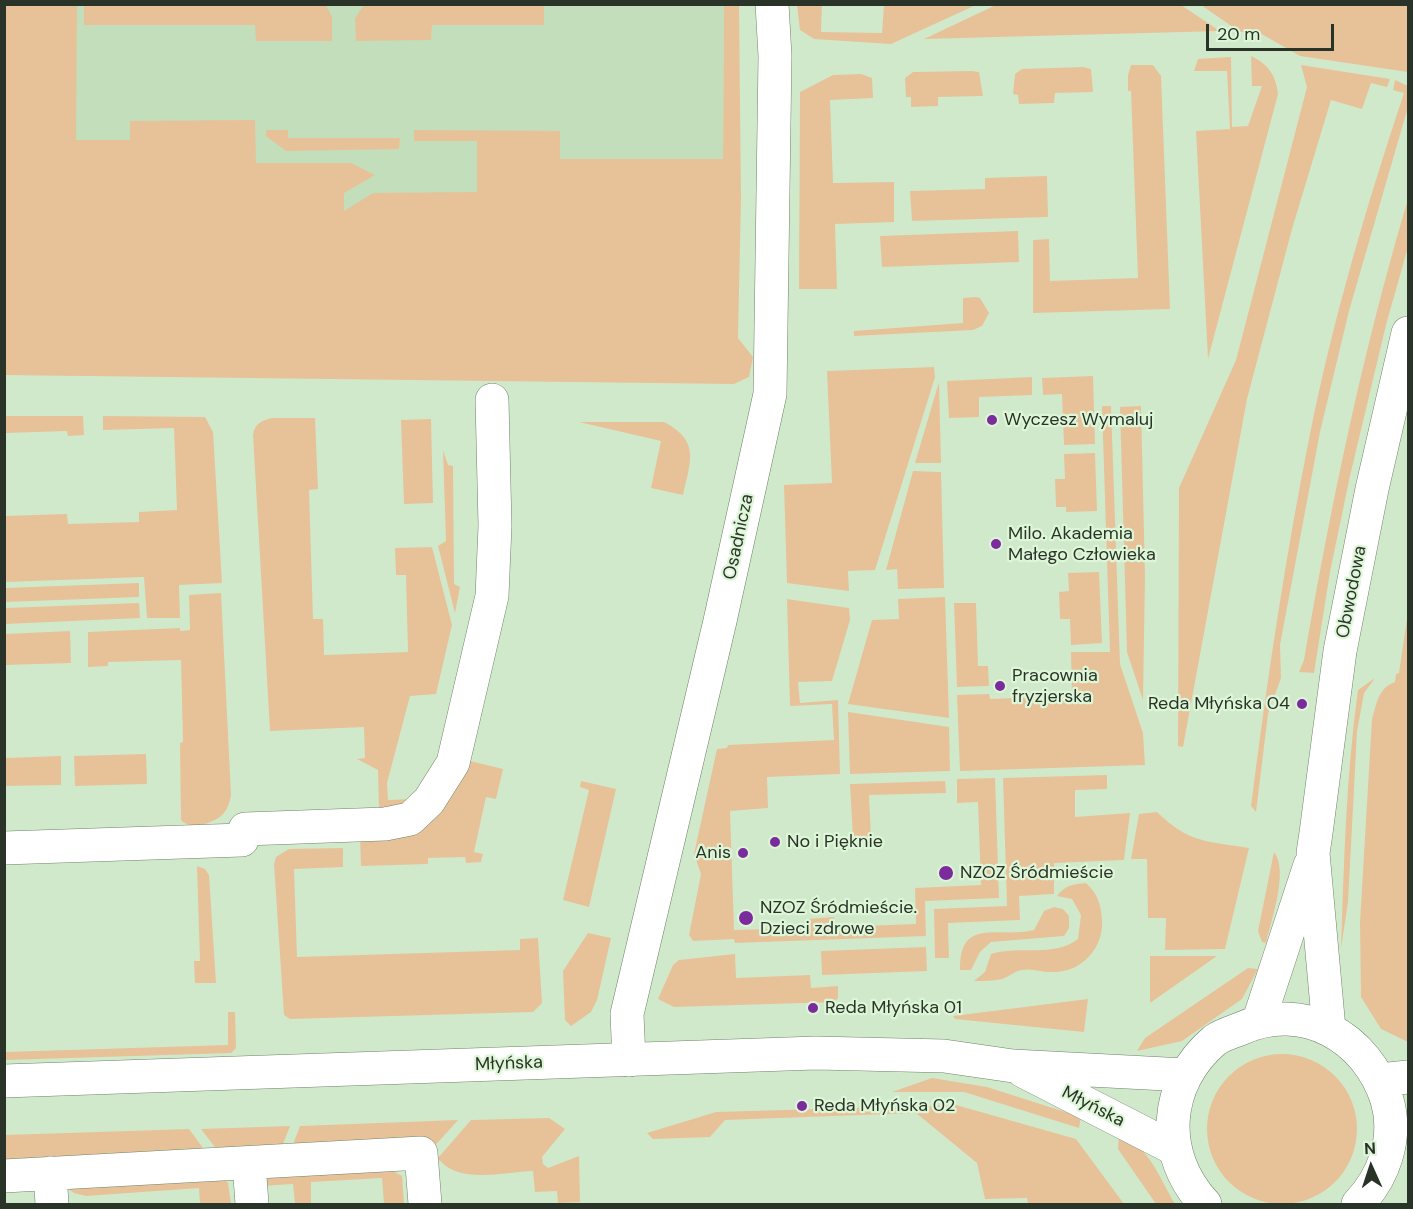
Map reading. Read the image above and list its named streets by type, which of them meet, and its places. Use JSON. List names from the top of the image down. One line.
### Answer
{"streets":{"street":["Osadnicza","Obwodowa","Młyńska"]},"crossings":[["Osadnicza","Młyńska"]],"places":["Wyczesz Wymaluj","Milo. Akademia Małego Człowieka","Pracownia fryzjerska","Reda Młyńska 04","No i Pięknie","Anis","NZOZ Śródmieście","NZOZ Śródmieście. Dzieci zdrowe","Reda Młyńska 01","Reda Młyńska 02"],"scale_bar":"20 m","north":"top"}
